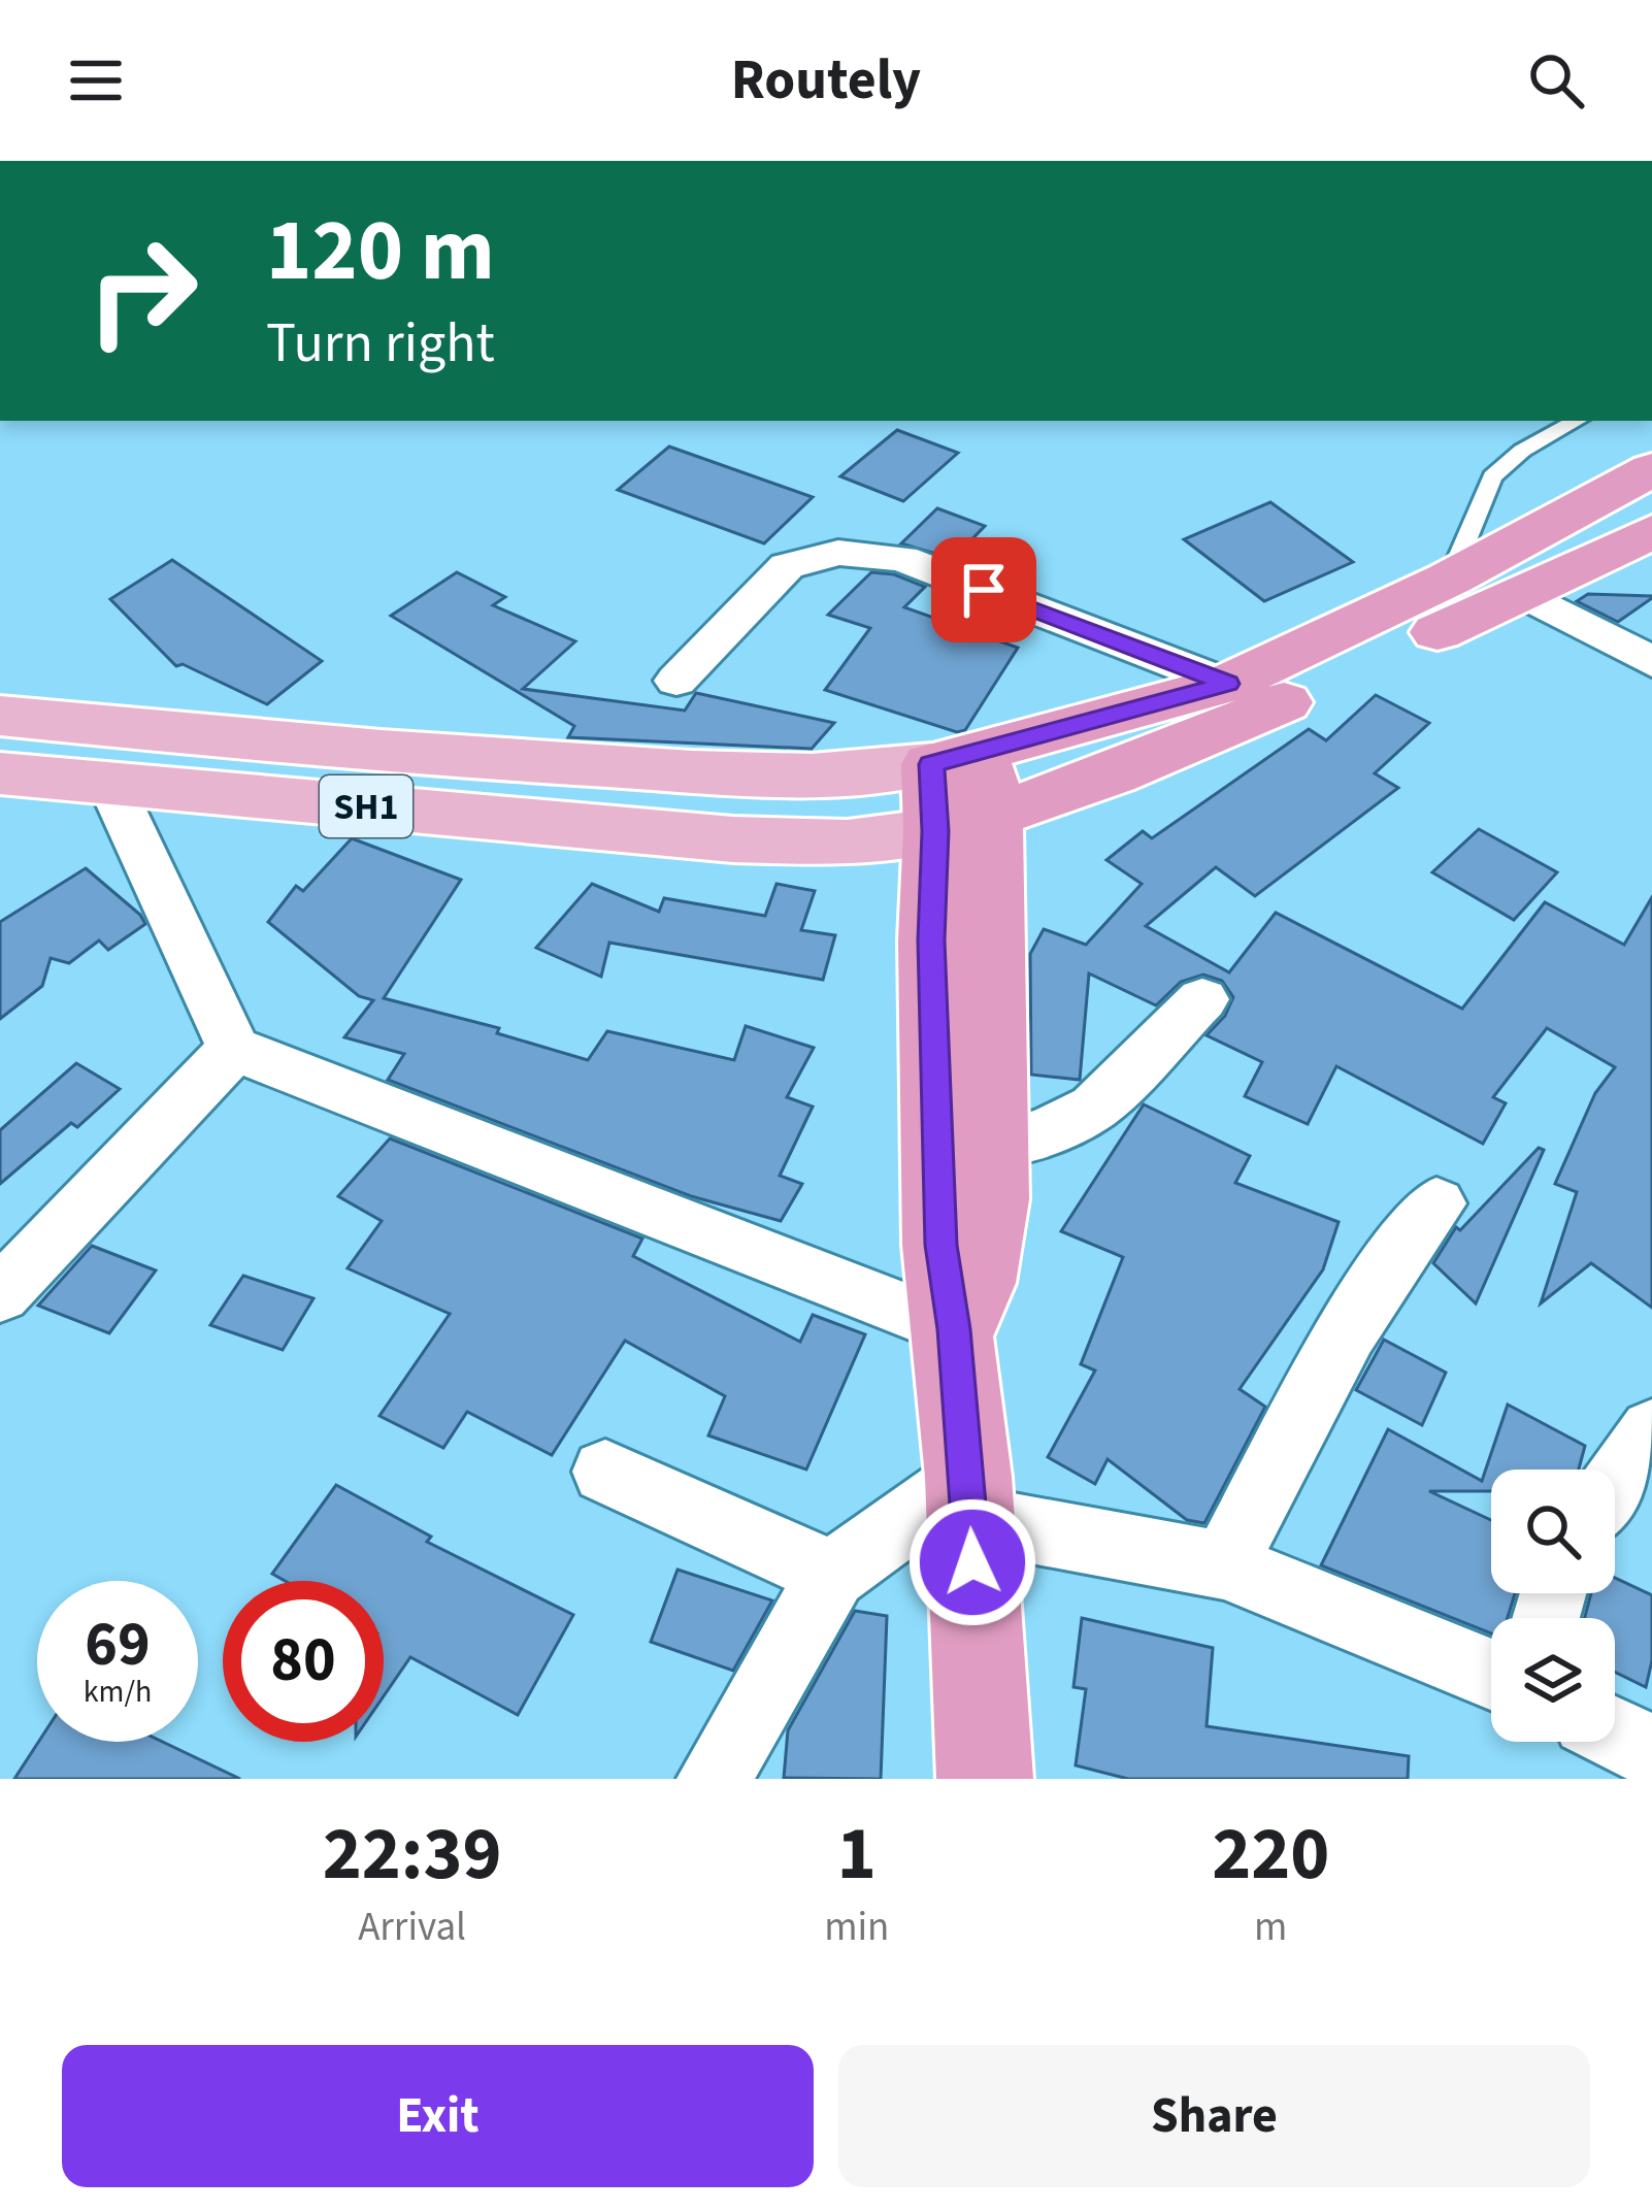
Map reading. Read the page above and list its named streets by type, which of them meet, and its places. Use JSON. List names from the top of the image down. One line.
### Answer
{"streets":{"main road":["SH1"]},"page":{"header":"Routely","turn":["120 m","Turn right"],"speed":"69 km/h","limit":"80","eta":["22:39","Arrival","1","min","220","m"],"buttons":["Exit","Share"]}}
